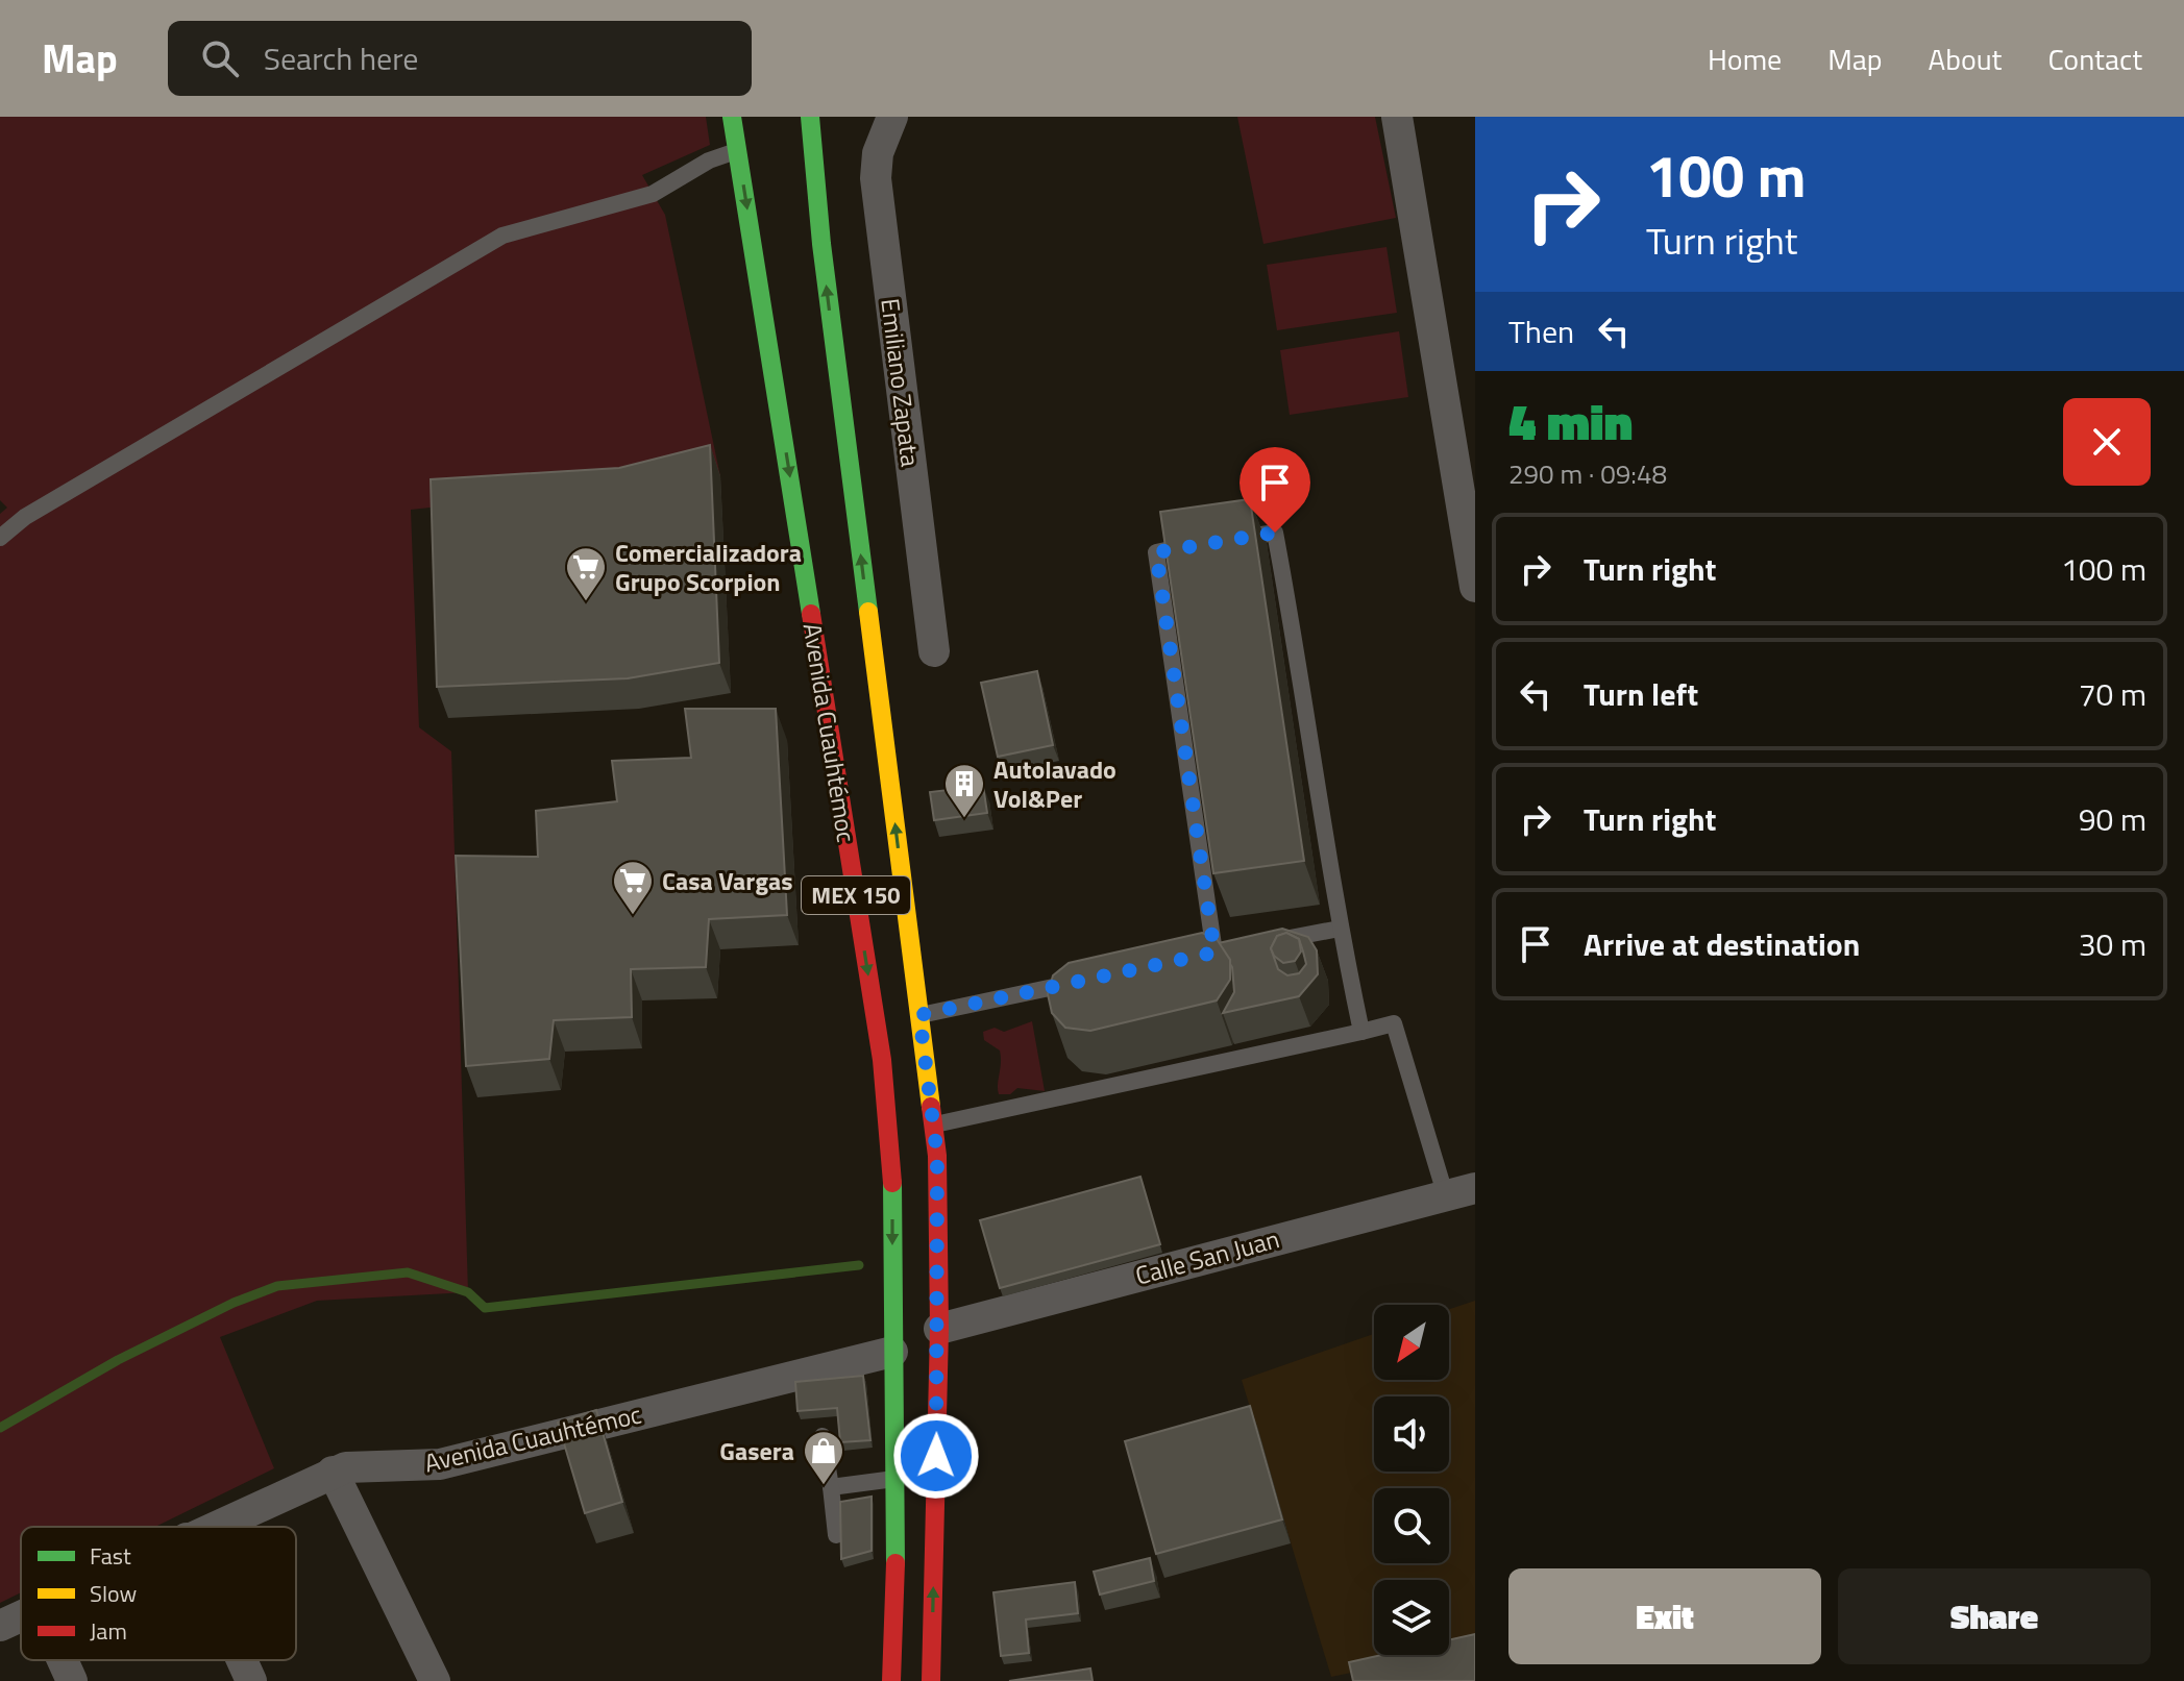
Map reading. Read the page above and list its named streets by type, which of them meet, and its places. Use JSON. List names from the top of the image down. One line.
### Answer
{"streets":{"main road":["Avenida Cuauhtémoc","MEX 150"],"street":["Emiliano Zapata","Calle San Juan"]},"crossings":[["MEX 150","Calle San Juan"]],"places":{"supermarket":["Comercializadora Grupo Scorpion","Casa Vargas"],"building":["Autolavado Vol&Per"],"shop":["Gasera"]},"legend":["Fast","Slow","Jam"],"north":"bottom left","page":{"header":"Map","search":"Search here","nav":["Home","Map","About","Contact"],"turn":["100 m","Turn right"],"then":"Then","heading":["4 min","290 m · 09:48"],"list":[{"name":"Turn right","value":"100 m"},{"name":"Turn left","value":"70 m"},{"name":"Turn right","value":"90 m"},{"name":"Arrive at destination","value":"30 m"}],"buttons":["Exit","Share"]}}
